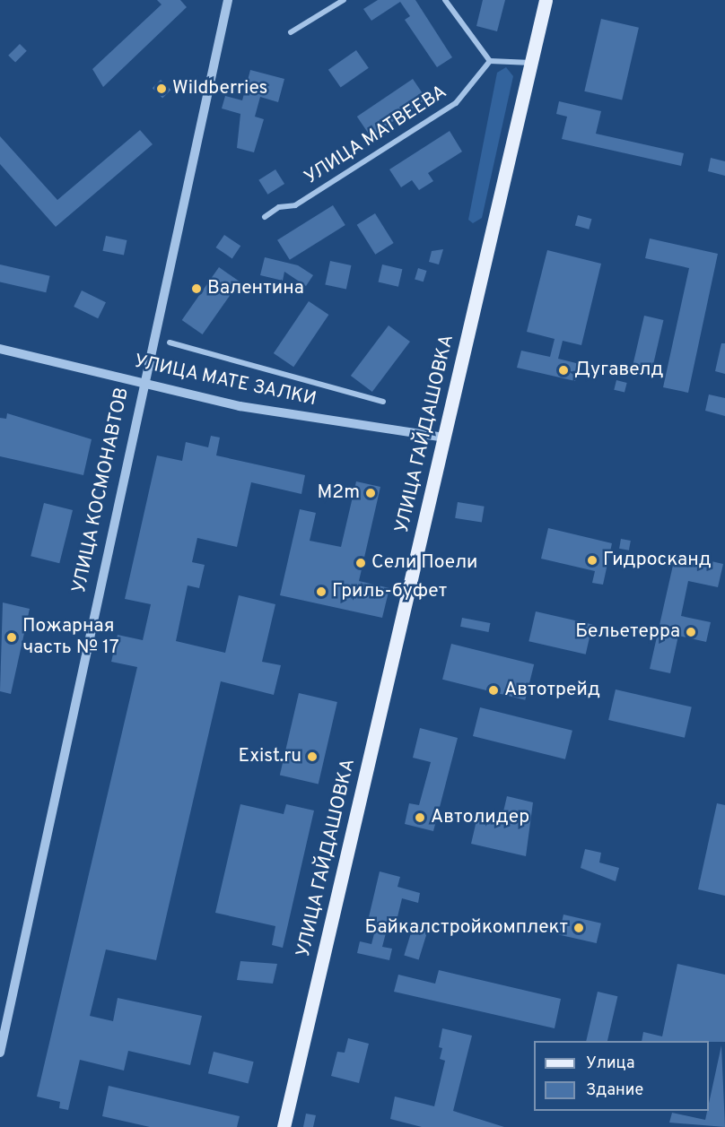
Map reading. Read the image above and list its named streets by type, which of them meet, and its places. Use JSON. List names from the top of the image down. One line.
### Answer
{"streets":{"main road":["УЛИЦА ГАЙДАШОВКА"],"street":["УЛИЦА МАТВЕЕВА","УЛИЦА МАТЕ ЗАЛКИ","УЛИЦА КОСМОНАВТОВ"]},"crossings":[["УЛИЦА МАТЕ ЗАЛКИ","УЛИЦА ГАЙДАШОВКА"],["УЛИЦА МАТЕ ЗАЛКИ","УЛИЦА КОСМОНАВТОВ"]],"places":["Wildberries","Валентина","Дугавелд","М2m","Гидросканд","Сели Поели","Гриль-буфет","Бельетерра","Пожарная часть № 17","Автотрейд","Exist.ru","Автолидер","Байкалстройкомплект"],"legend":["Улица","Здание"]}
